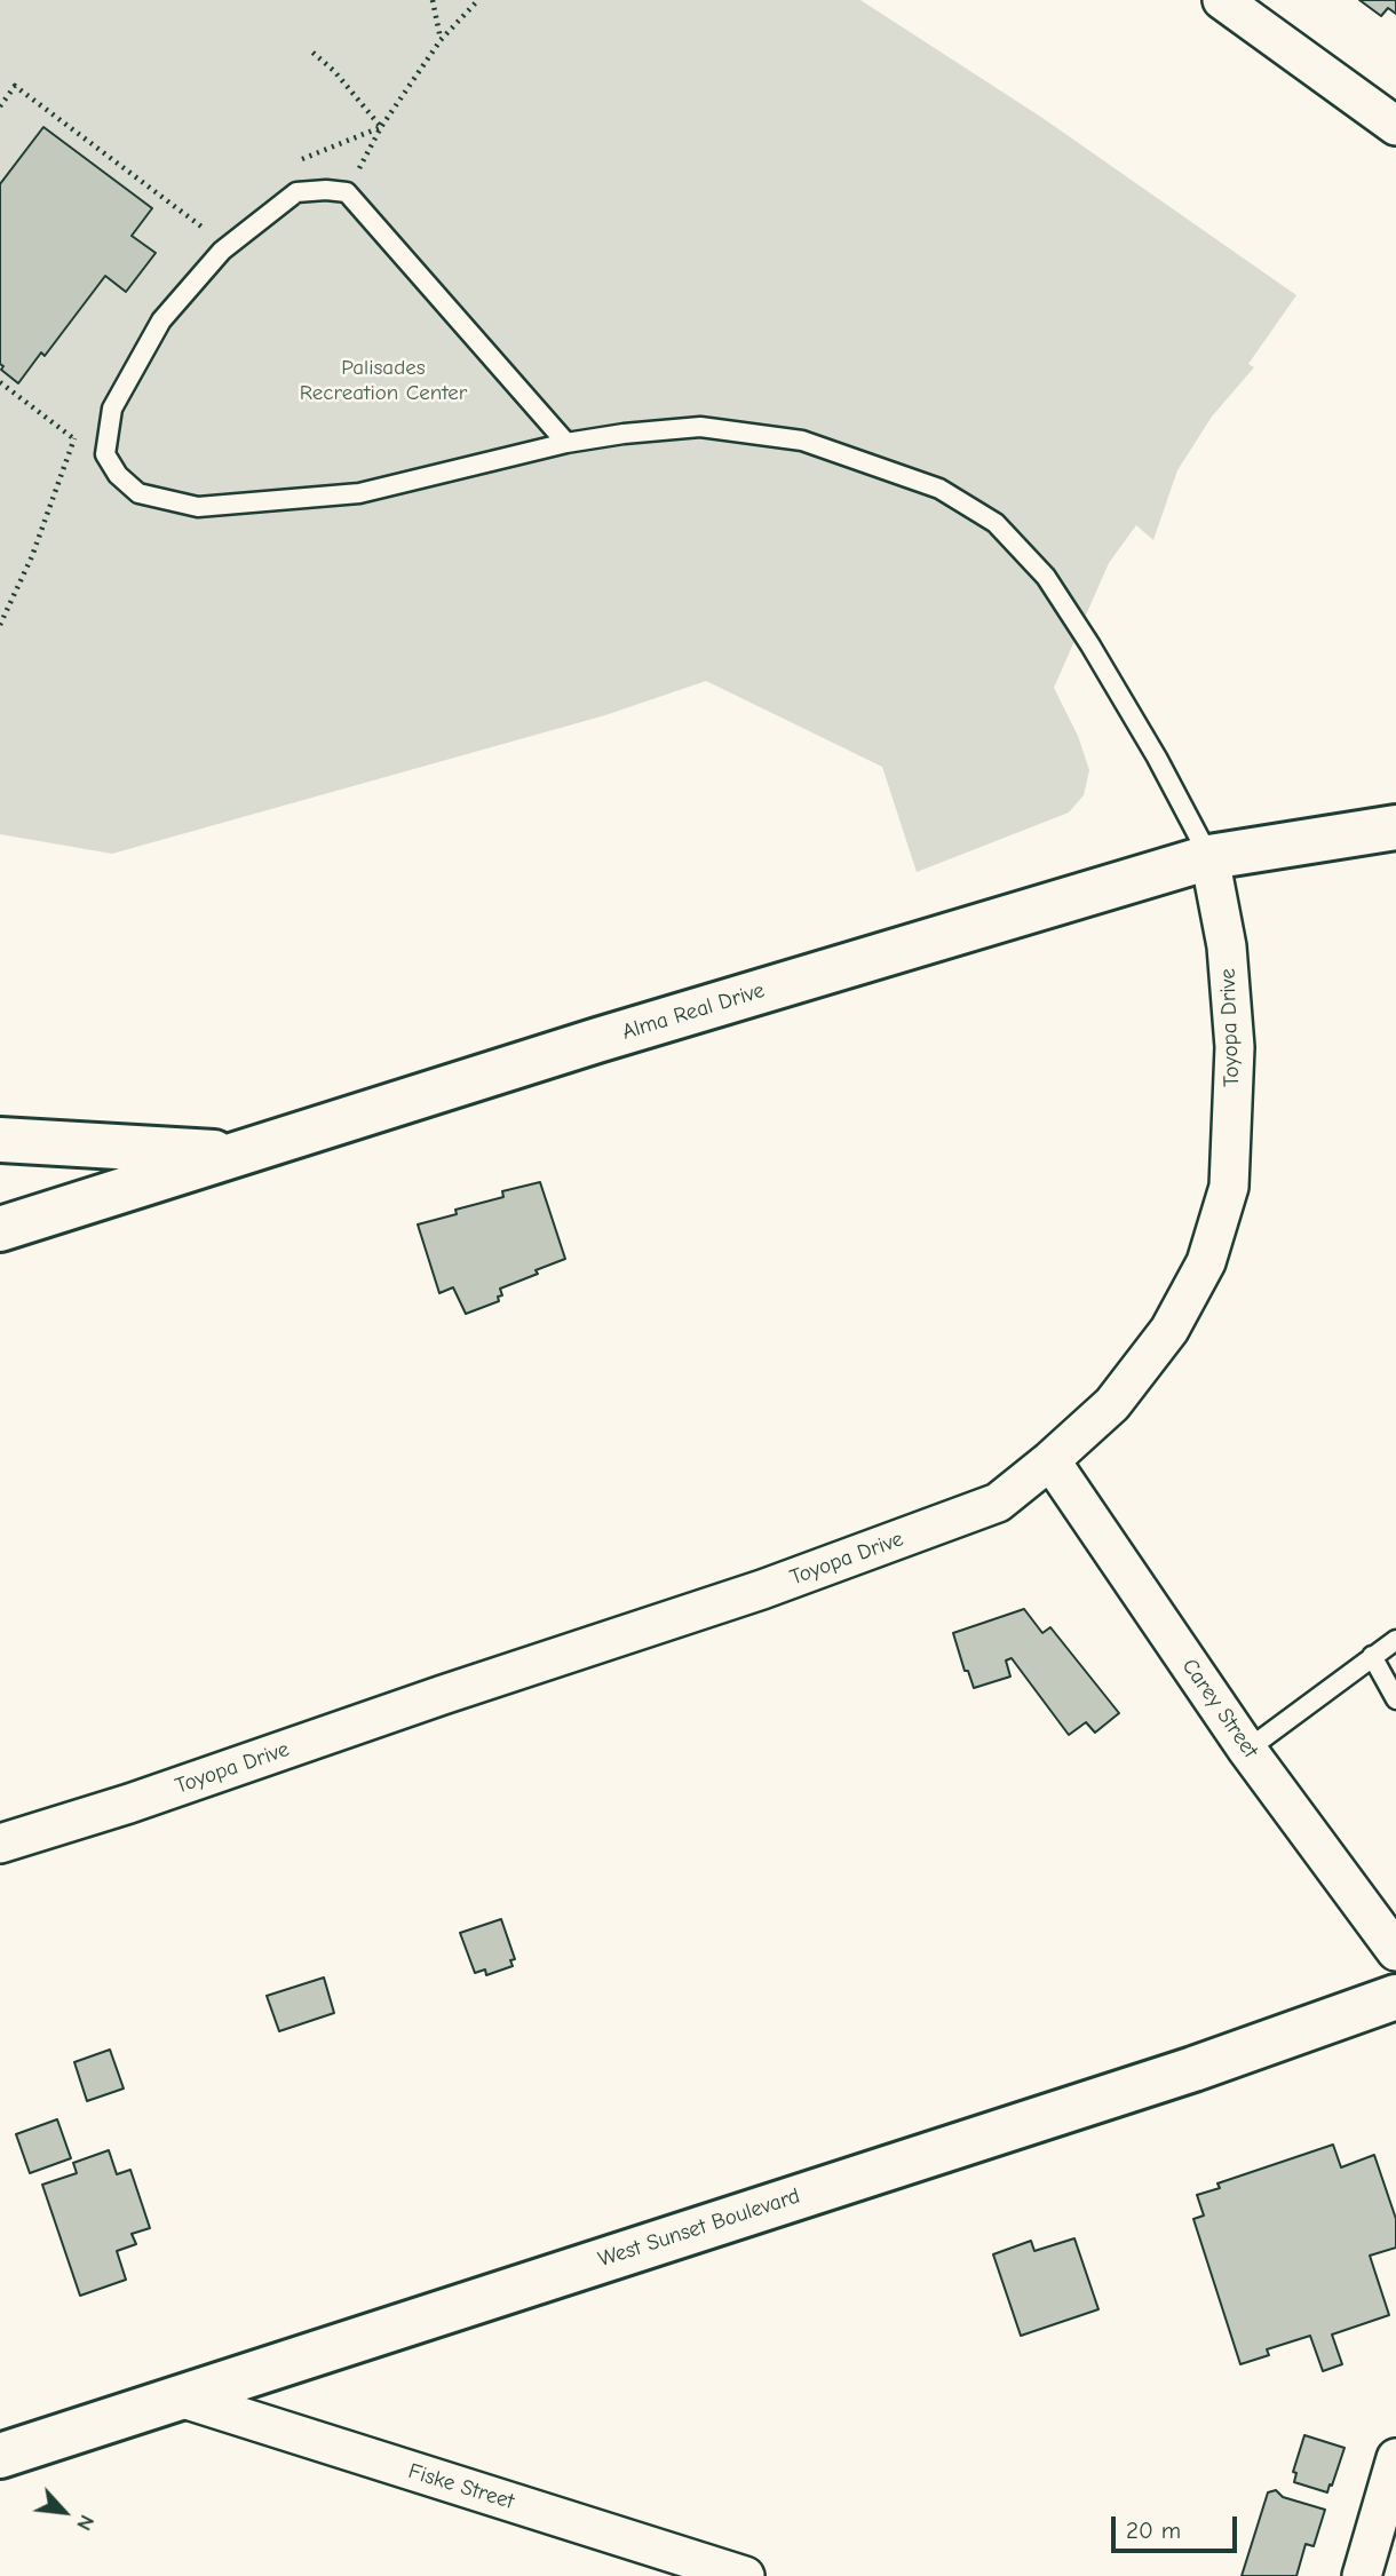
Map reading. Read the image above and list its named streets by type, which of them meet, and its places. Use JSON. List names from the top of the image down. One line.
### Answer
{"streets":{"street":["Alma Real Drive","Toyopa Drive","Carey Street","West Sunset Boulevard","Fiske Street"]},"crossings":[["Alma Real Drive","Toyopa Drive"],["Toyopa Drive","Carey Street"],["West Sunset Boulevard","Fiske Street"]],"parks":["Palisades Recreation Center"],"scale_bar":"20 m","north":"bottom right"}
